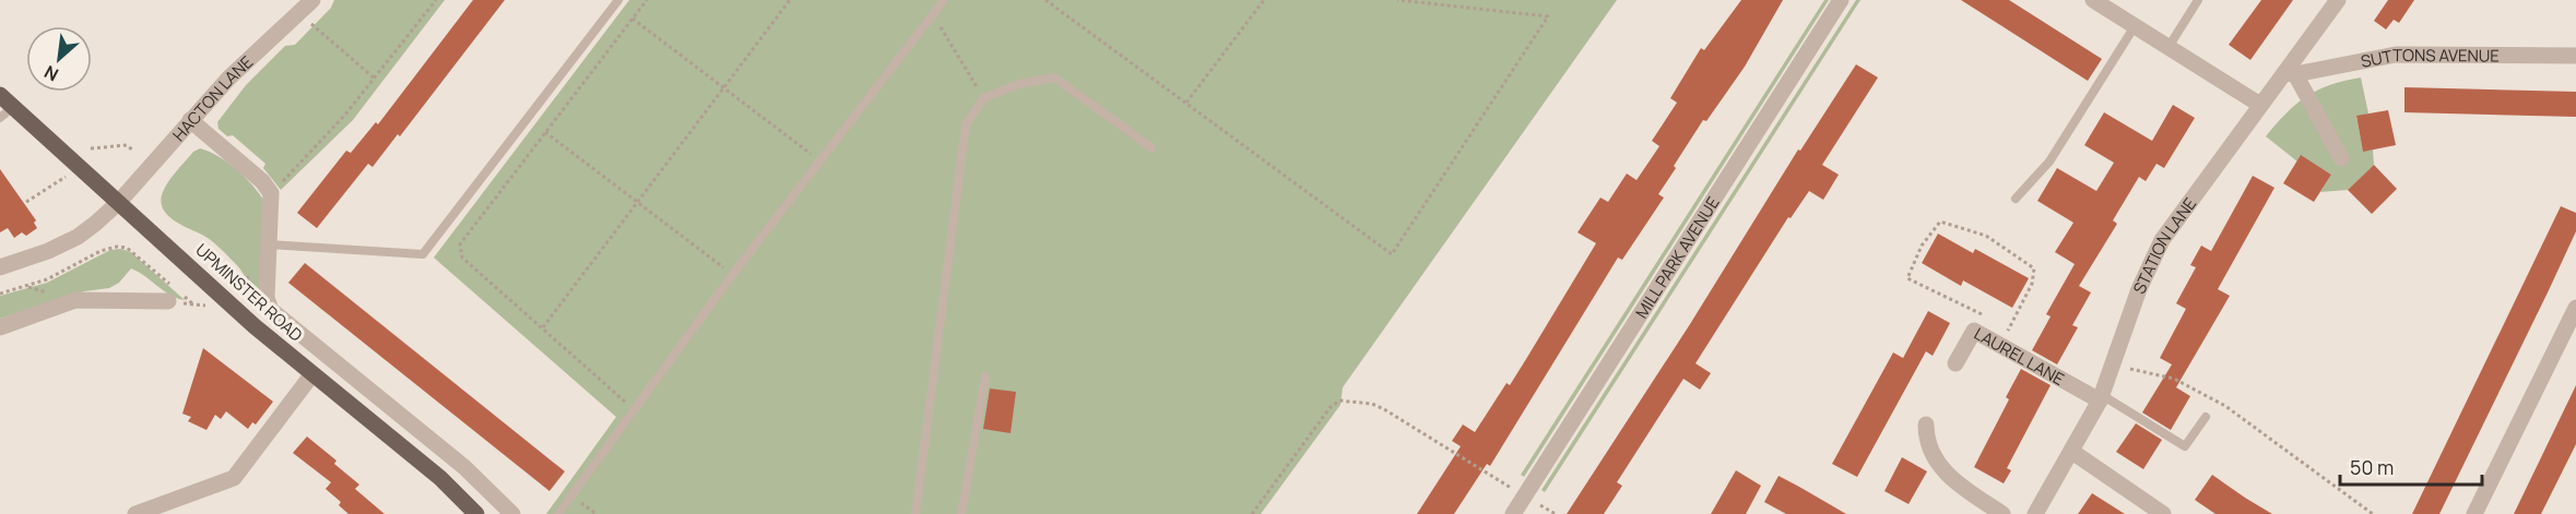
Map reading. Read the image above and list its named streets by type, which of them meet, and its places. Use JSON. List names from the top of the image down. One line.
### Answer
{"streets":{"main road":["UPMINSTER ROAD"],"street":["SUTTONS AVENUE","HACTON LANE","STATION LANE","MILL PARK AVENUE","LAUREL LANE"]},"crossings":[["SUTTONS AVENUE","STATION LANE"],["HACTON LANE","UPMINSTER ROAD"],["STATION LANE","LAUREL LANE"]],"scale_bar":"50 m","north":"bottom left"}
